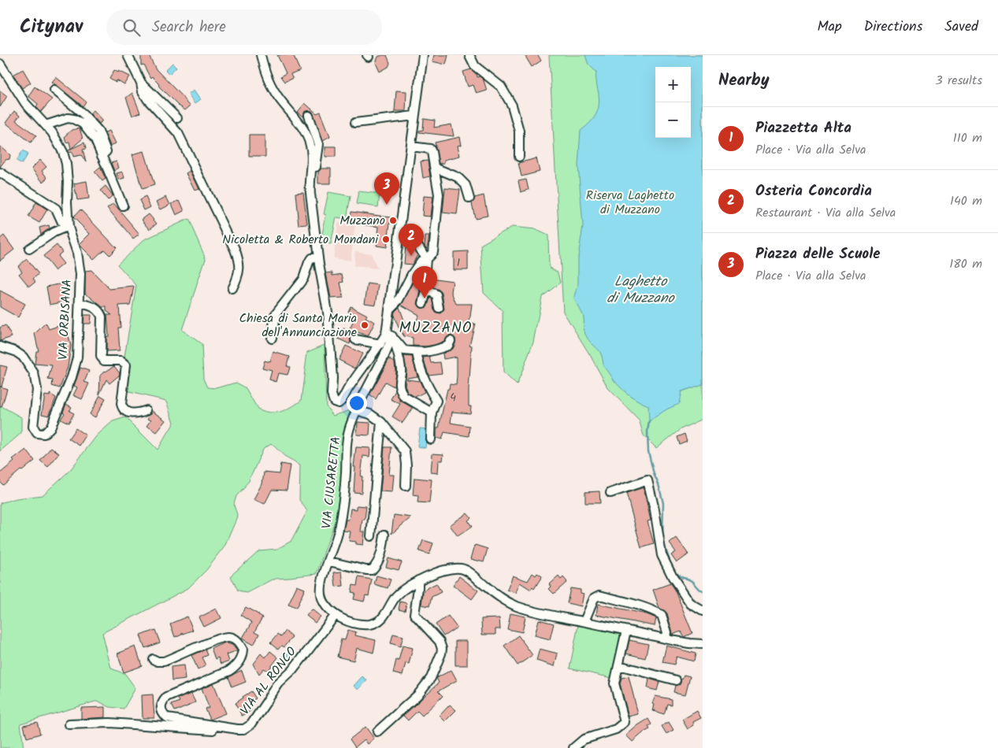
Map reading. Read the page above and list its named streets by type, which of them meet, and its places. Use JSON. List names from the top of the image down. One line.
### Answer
{"streets":{"street":["VIA ORBISANA","VIA CIUSARETTA","VIA AL RONCO"]},"crossings":[["VIA CIUSARETTA","VIA AL RONCO"]],"districts":["MUZZANO"],"water":["Laghetto di Muzzano"],"parks":["Riserva Laghetto di Muzzano"],"places":["Muzzano","Nicoletta & Roberto Mondani","Chiesa di Santa Maria dell'Annunciazione"],"house_numbers":["1","4"],"page":{"header":"Citynav","search":"Search here","nav":["Map","Directions","Saved"],"heading":["Nearby","3 results"],"map_buttons":["+","−"],"list":[{"mark":"1","name":"Piazzetta Alta","note":"Place · Via alla Selva","value":"110 m"},{"mark":"2","name":"Osteria Concordia","note":"Restaurant · Via alla Selva","value":"140 m"},{"mark":"3","name":"Piazza delle Scuole","note":"Place · Via alla Selva","value":"180 m"}],"pins":["3","2","1"]}}
